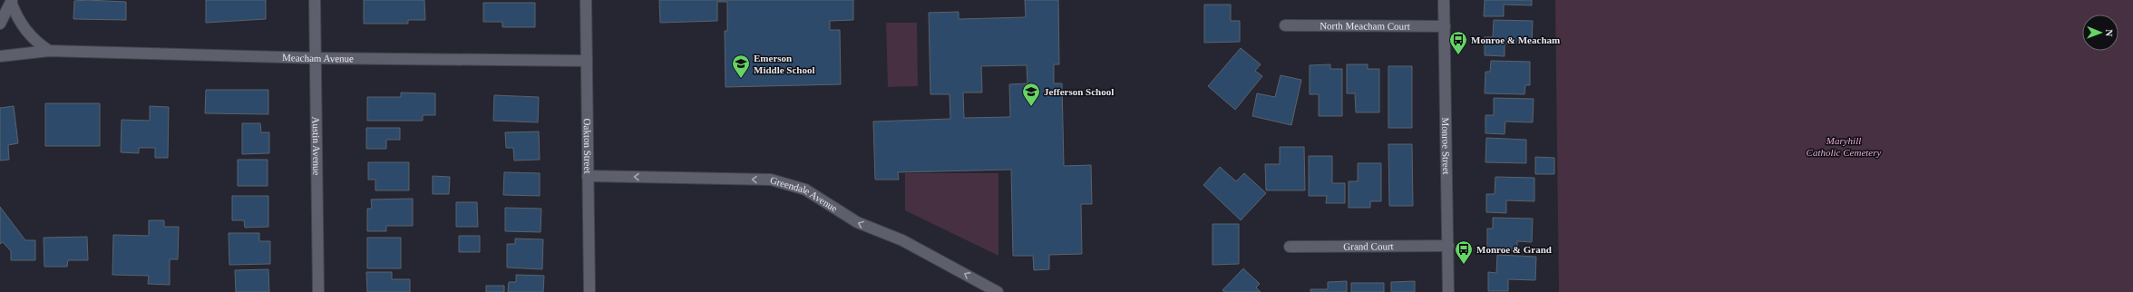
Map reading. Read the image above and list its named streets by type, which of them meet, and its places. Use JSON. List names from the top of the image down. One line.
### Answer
{"streets":{"street":["North Meacham Court","Meacham Avenue","Austin Avenue","Oakton Street","Monroe Street","Greendale Avenue","Grand Court"]},"crossings":[["North Meacham Court","Monroe Street"],["Meacham Avenue","Austin Avenue"],["Meacham Avenue","Oakton Street"],["Oakton Street","Greendale Avenue"],["Monroe Street","Grand Court"]],"one_way":["Greendale Avenue"],"parks":["Maryhill Catholic Cemetery"],"places":{"bus stop":["Monroe & Meacham","Monroe & Grand"],"school or university":["Emerson Middle School","Jefferson School"]},"north":"right"}
